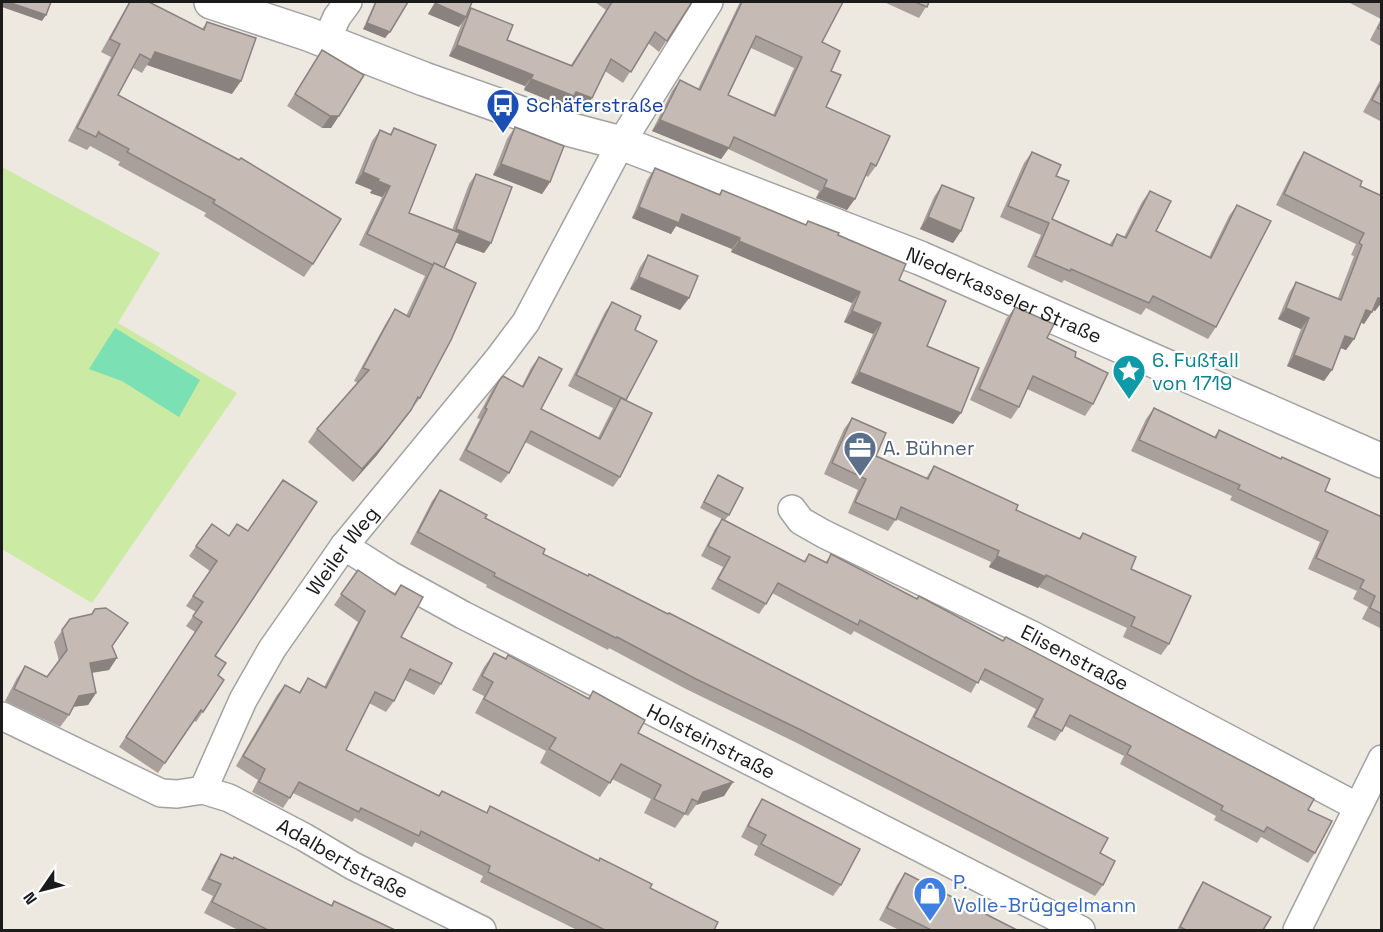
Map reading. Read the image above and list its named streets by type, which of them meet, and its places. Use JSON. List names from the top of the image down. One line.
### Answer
{"streets":{"street":["Niederkasseler Straße","Weiler Weg","Elisenstraße","Holsteinstraße","Adalbertstraße"]},"crossings":[["Niederkasseler Straße","Weiler Weg"],["Weiler Weg","Holsteinstraße"],["Weiler Weg","Adalbertstraße"]],"places":{"bus stop":["Schäferstraße"],"place":["6. Fußfall von 1719"],"office":["A. Bühner"],"shop":["P. Volle-Brüggelmann"]},"north":"bottom left"}
